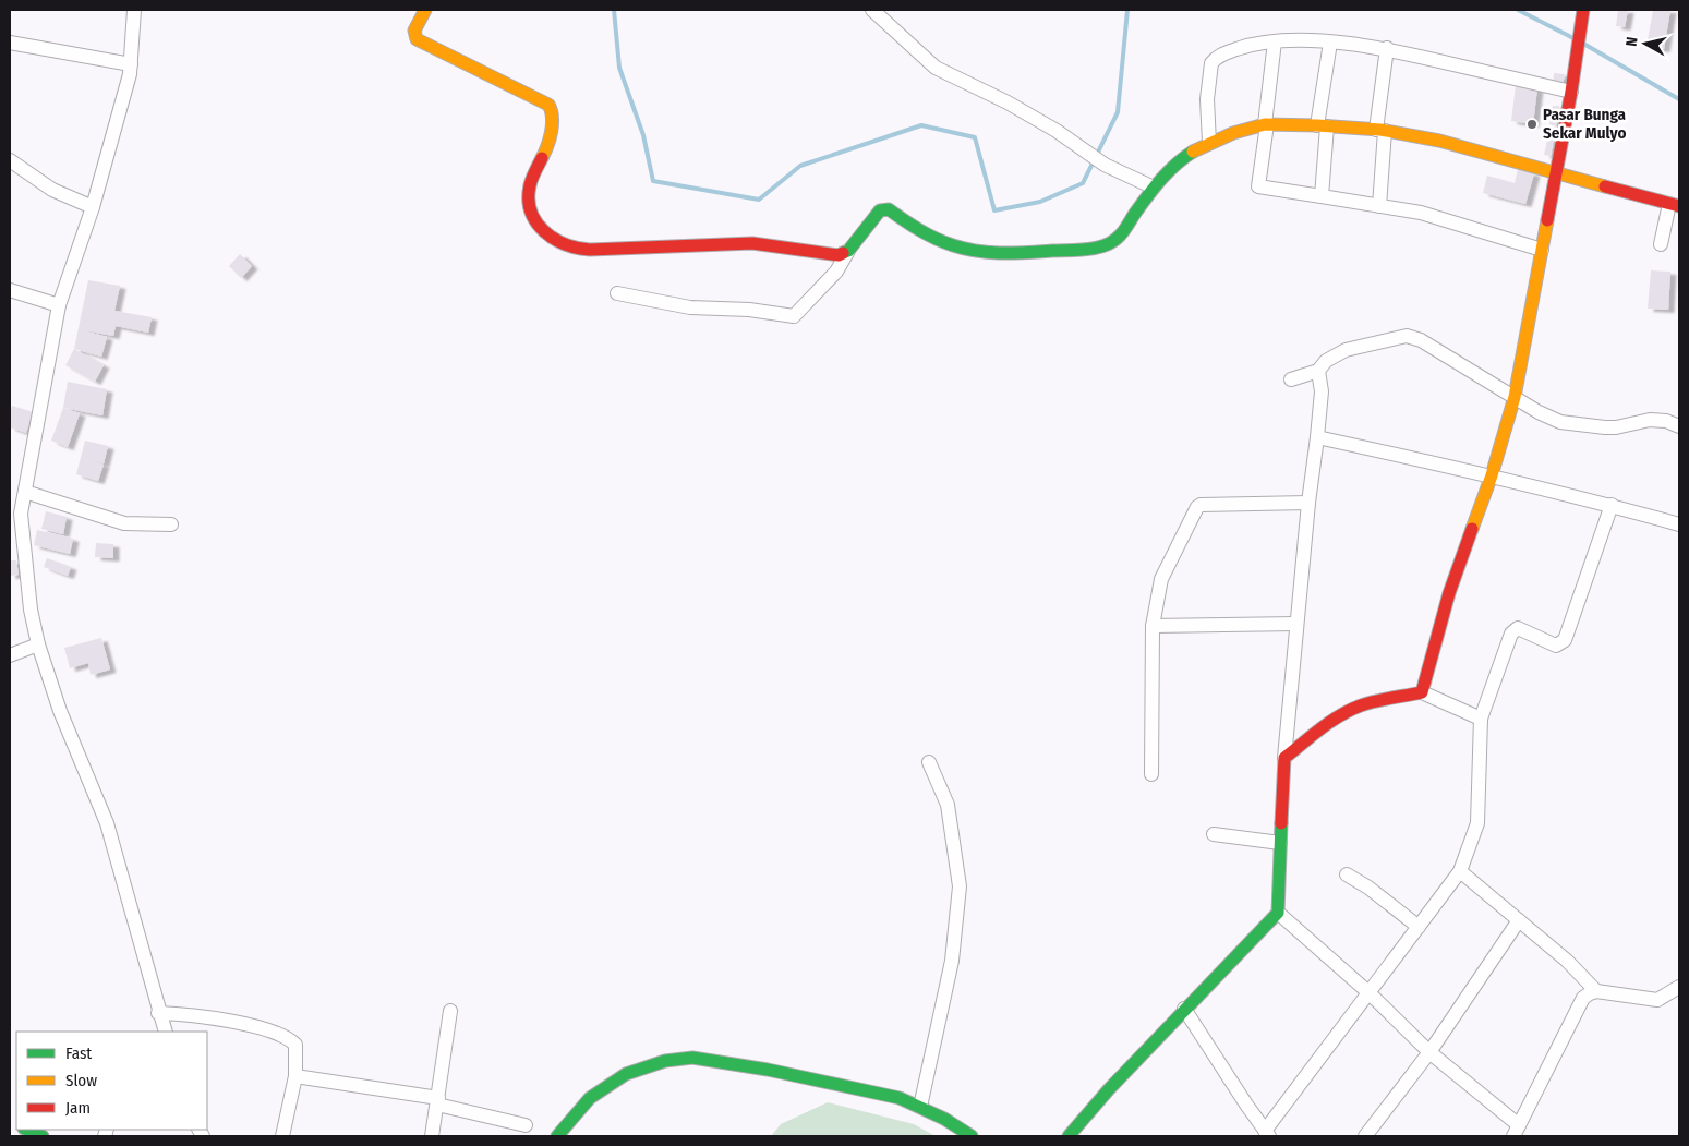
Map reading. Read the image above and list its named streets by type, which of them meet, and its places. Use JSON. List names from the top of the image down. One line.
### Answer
{"places":["Pasar Bunga Sekar Mulyo"],"legend":["Fast","Slow","Jam"],"north":"left"}
